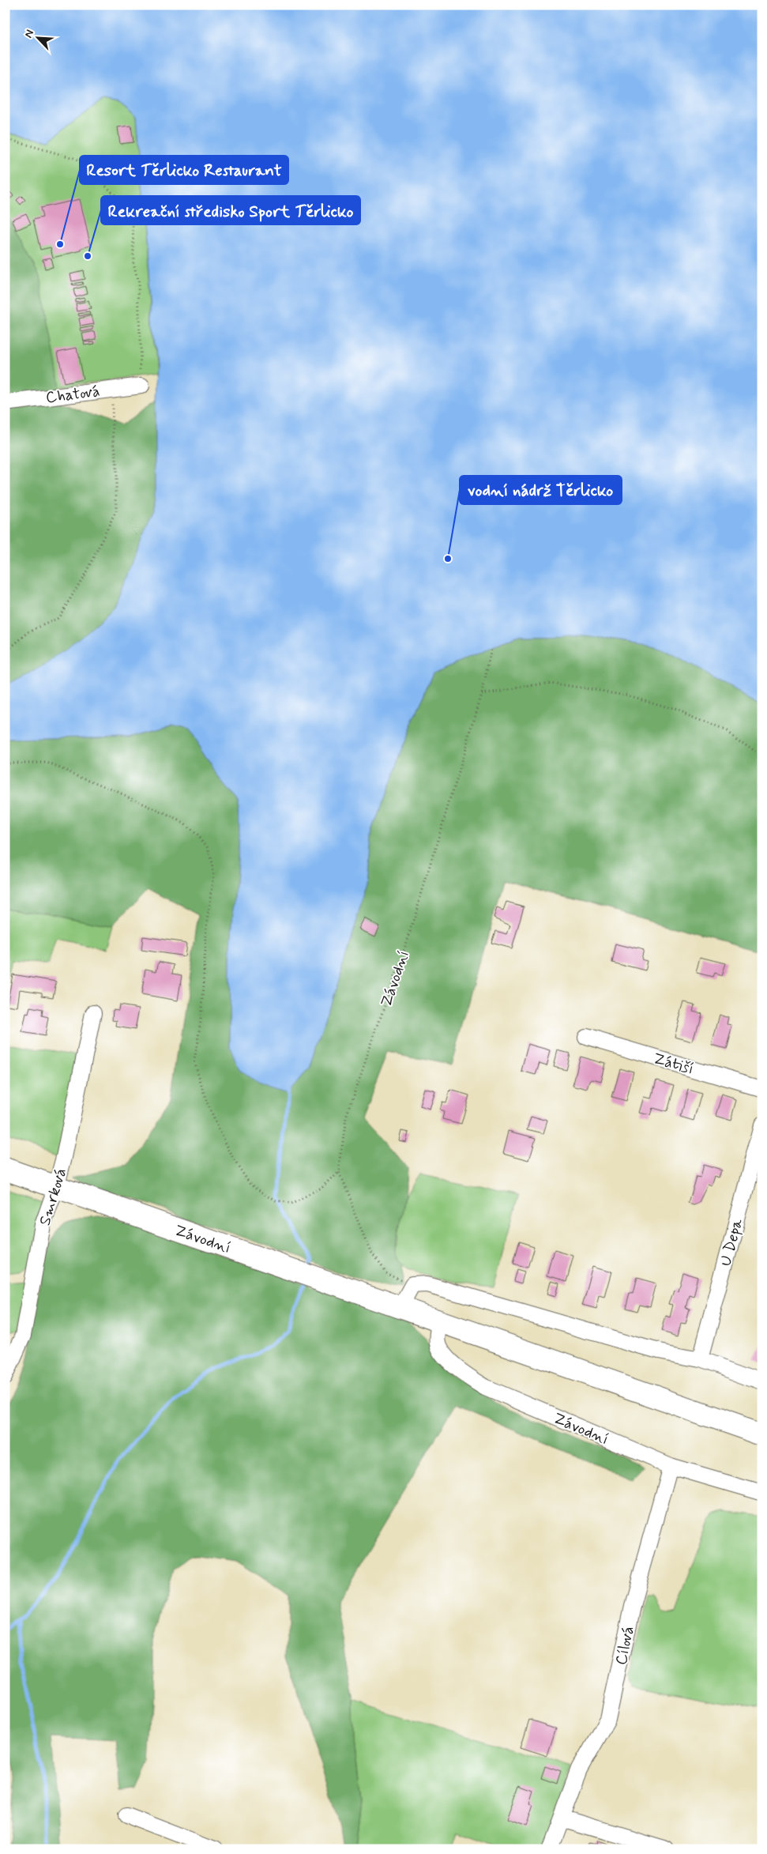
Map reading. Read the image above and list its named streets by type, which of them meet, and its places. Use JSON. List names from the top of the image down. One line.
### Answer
{"streets":{"main road":["Závodní"],"street":["Chatová","Zátiší","Smrková","U Depa","Cílová"]},"crossings":[["Závodní","Smrková"],["Závodní","Cílová"]],"places":["Resort Těrlicko Restaurant","Rekreační středisko Sport Těrlicko","vodní nádrž Těrlicko"],"north":"top left"}
